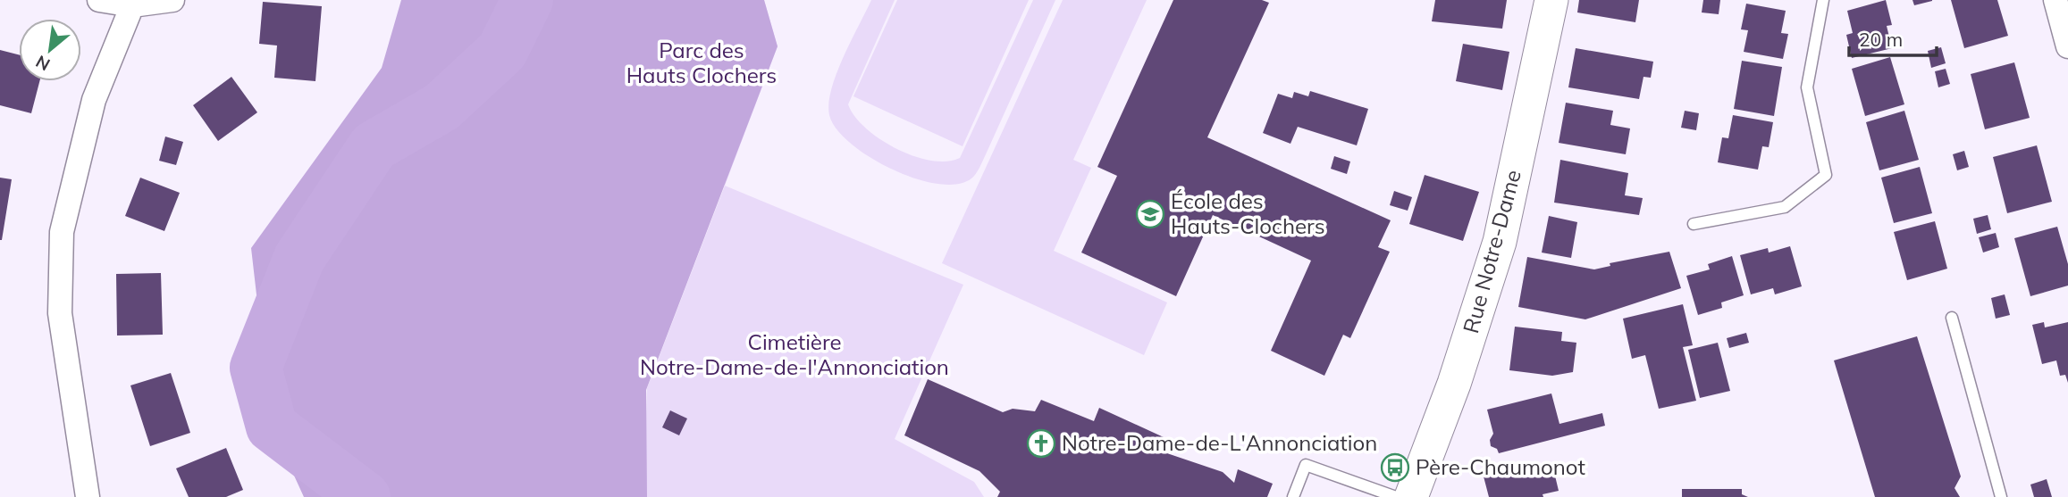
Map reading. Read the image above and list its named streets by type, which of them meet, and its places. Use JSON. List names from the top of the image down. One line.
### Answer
{"streets":{"street":["Rue Notre-Dame"]},"parks":["Parc des Hauts Clochers","Cimetière Notre-Dame-de-l'Annonciation"],"places":{"school or university":["École des Hauts-Clochers"],"church":["Notre-Dame-de-L'Annonciation"],"bus stop":["Père-Chaumonot"]},"scale_bar":"20 m","north":"bottom left"}
